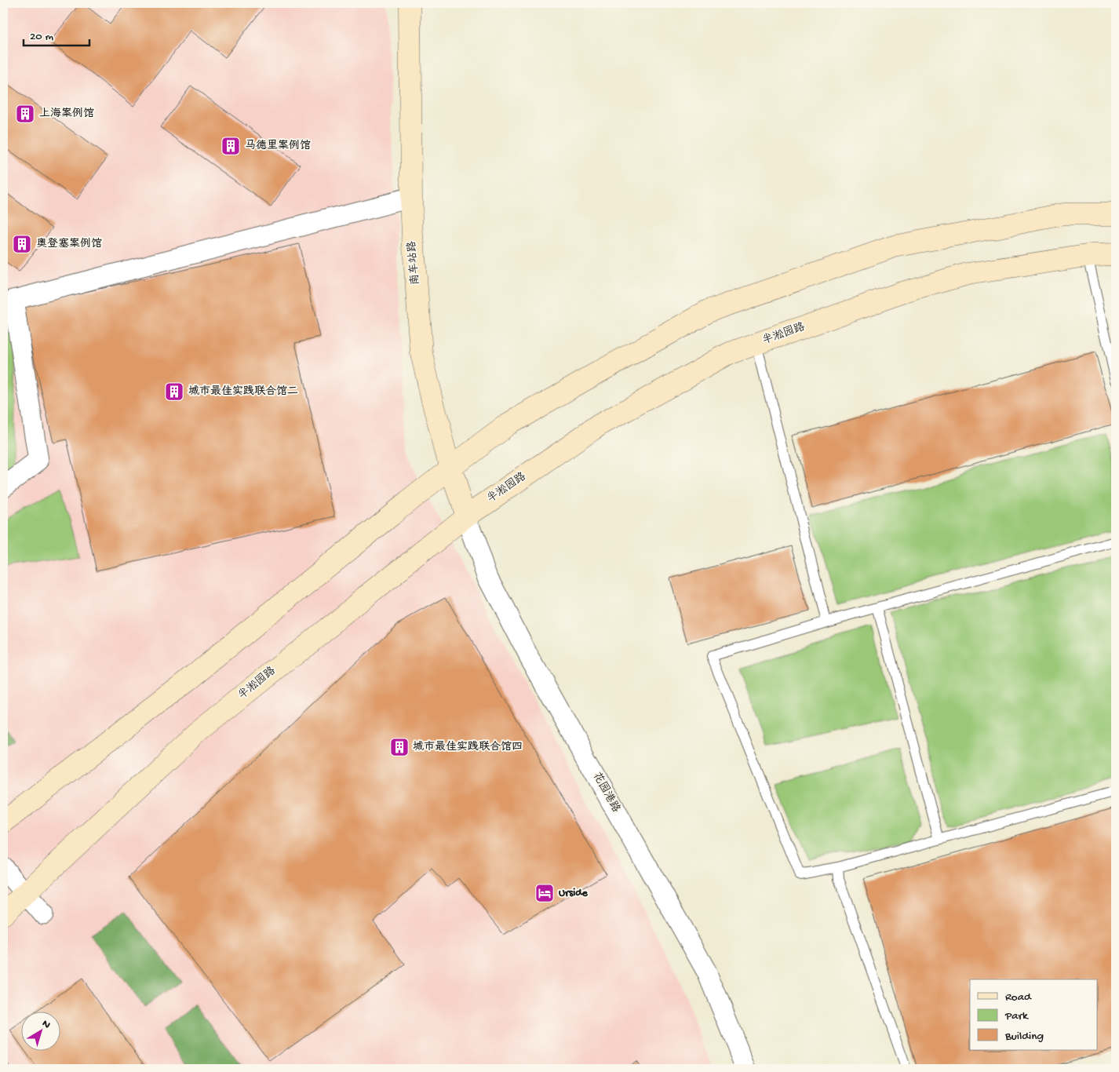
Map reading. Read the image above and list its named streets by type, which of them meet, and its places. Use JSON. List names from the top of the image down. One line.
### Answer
{"streets":{"main road":["南车站路","半淞园路"],"street":["花园港路"]},"crossings":[["南车站路","半淞园路"],["南车站路","花园港路"],["半淞园路","花园港路"]],"places":{"building":["上海案例馆","马德里案例馆","奥登塞案例馆","城市最佳实践联合馆二","城市最佳实践联合馆四"],"hotel":["Urside"]},"legend":["Road","Park","Building"],"scale_bar":"20 m","north":"top right"}
